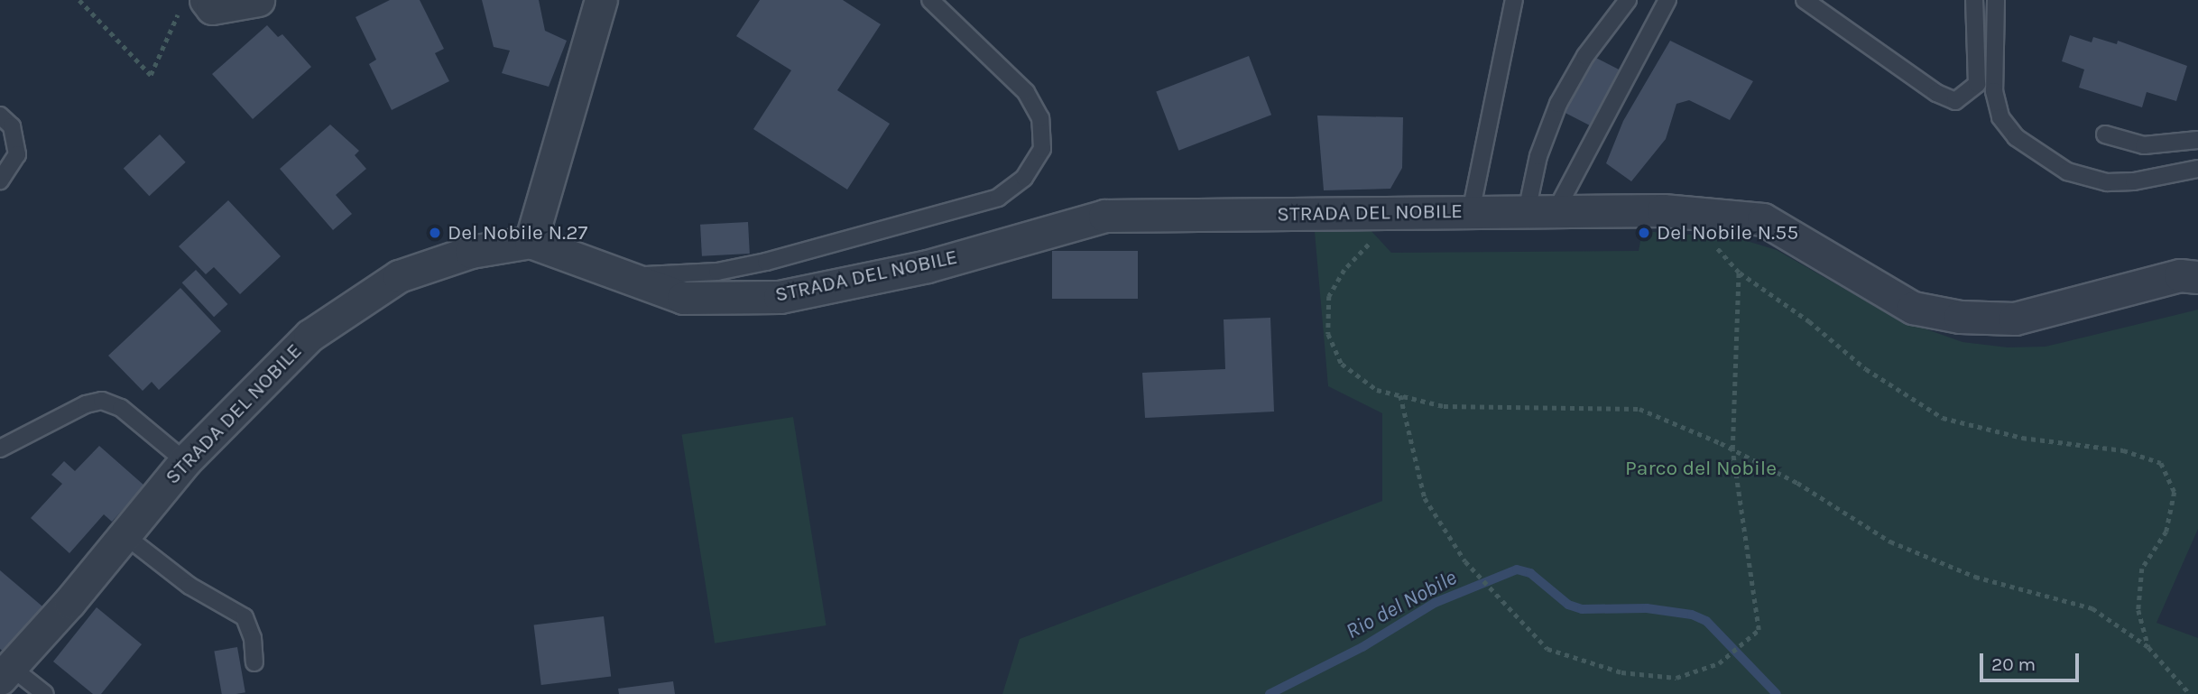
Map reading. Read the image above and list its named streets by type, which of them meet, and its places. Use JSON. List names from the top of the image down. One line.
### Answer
{"streets":{"street":["STRADA DEL NOBILE"]},"water":["Rio del Nobile"],"parks":["Parco del Nobile"],"places":["Del Nobile N.27","Del Nobile N.55"],"scale_bar":"20 m"}
